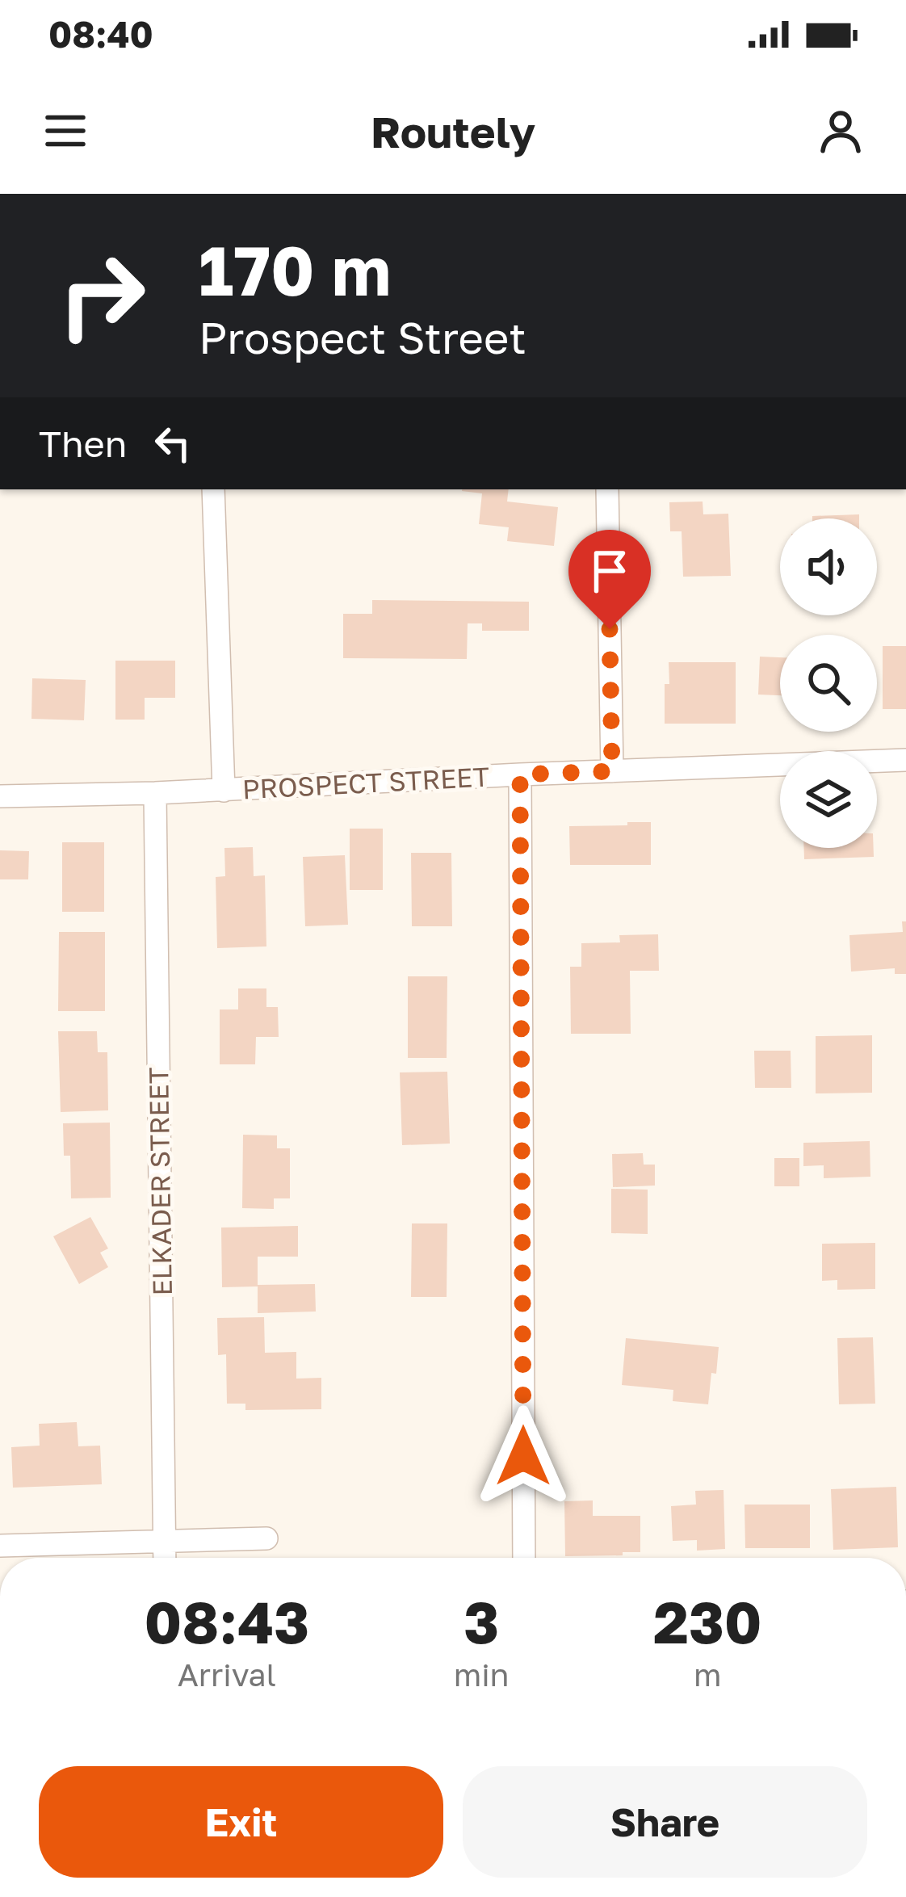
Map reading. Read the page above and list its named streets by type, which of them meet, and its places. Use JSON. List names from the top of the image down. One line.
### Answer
{"streets":{"street":["PROSPECT STREET","ELKADER STREET"]},"crossings":[["PROSPECT STREET","ELKADER STREET"]],"page":{"status":"08:40","header":"Routely","turn":["170 m","Prospect Street"],"then":"Then","eta":["08:43","Arrival","3","min","230","m"],"buttons":["Exit","Share"]}}
